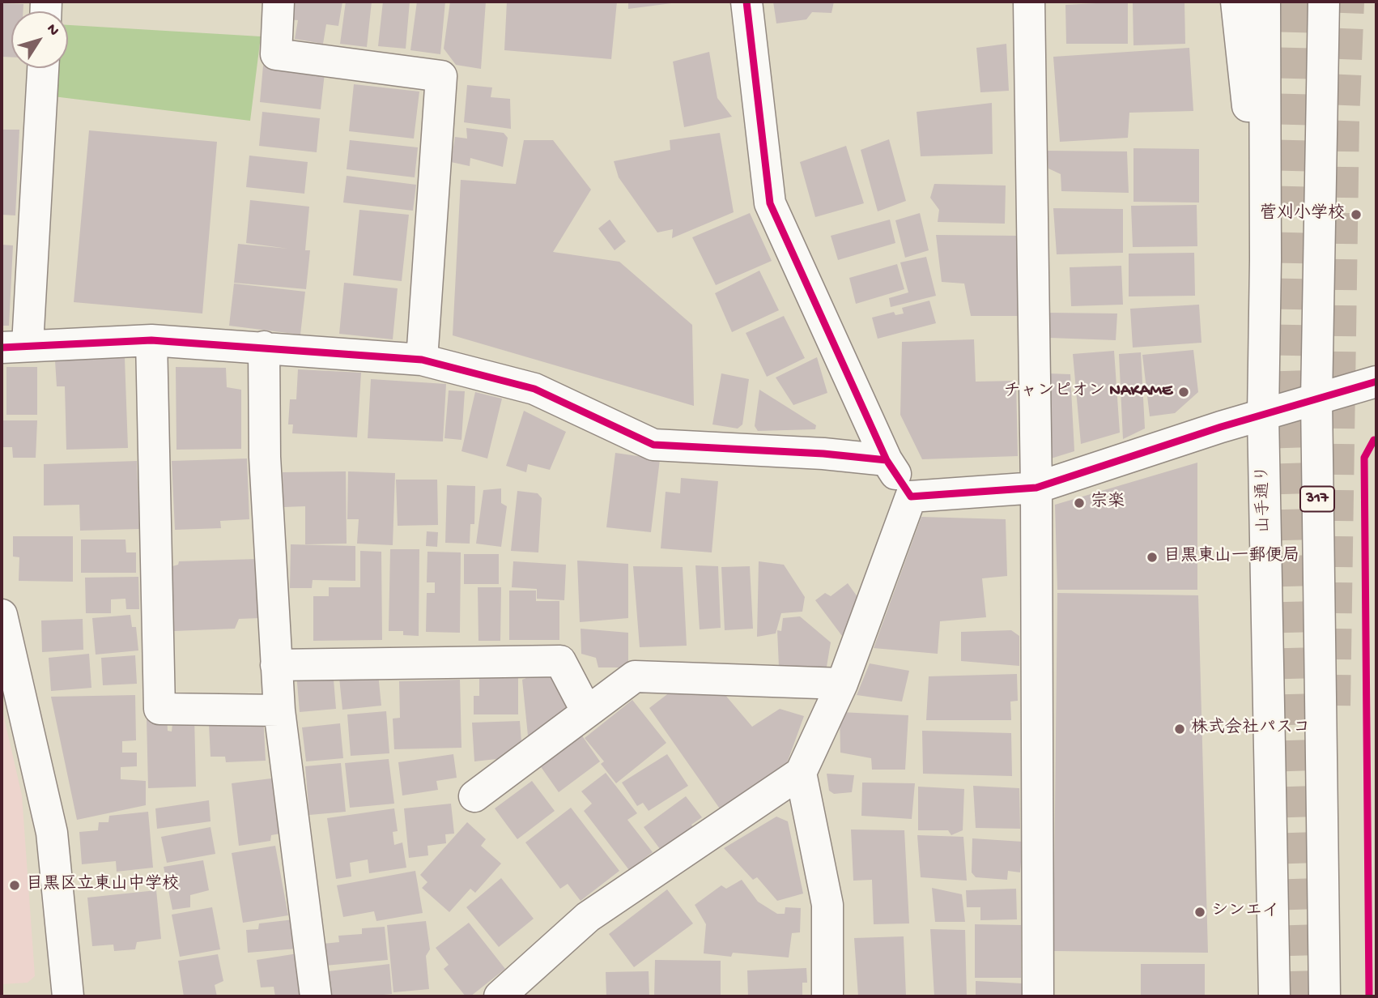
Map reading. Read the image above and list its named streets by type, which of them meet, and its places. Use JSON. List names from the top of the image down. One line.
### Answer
{"streets":{"street":["山手通り","317"]},"places":["菅刈小学校","チャンピオン NAKAME","宗楽","目黒東山一郵便局","株式会社パスコ","目黒区立東山中学校","シンエイ"],"north":"top right"}
